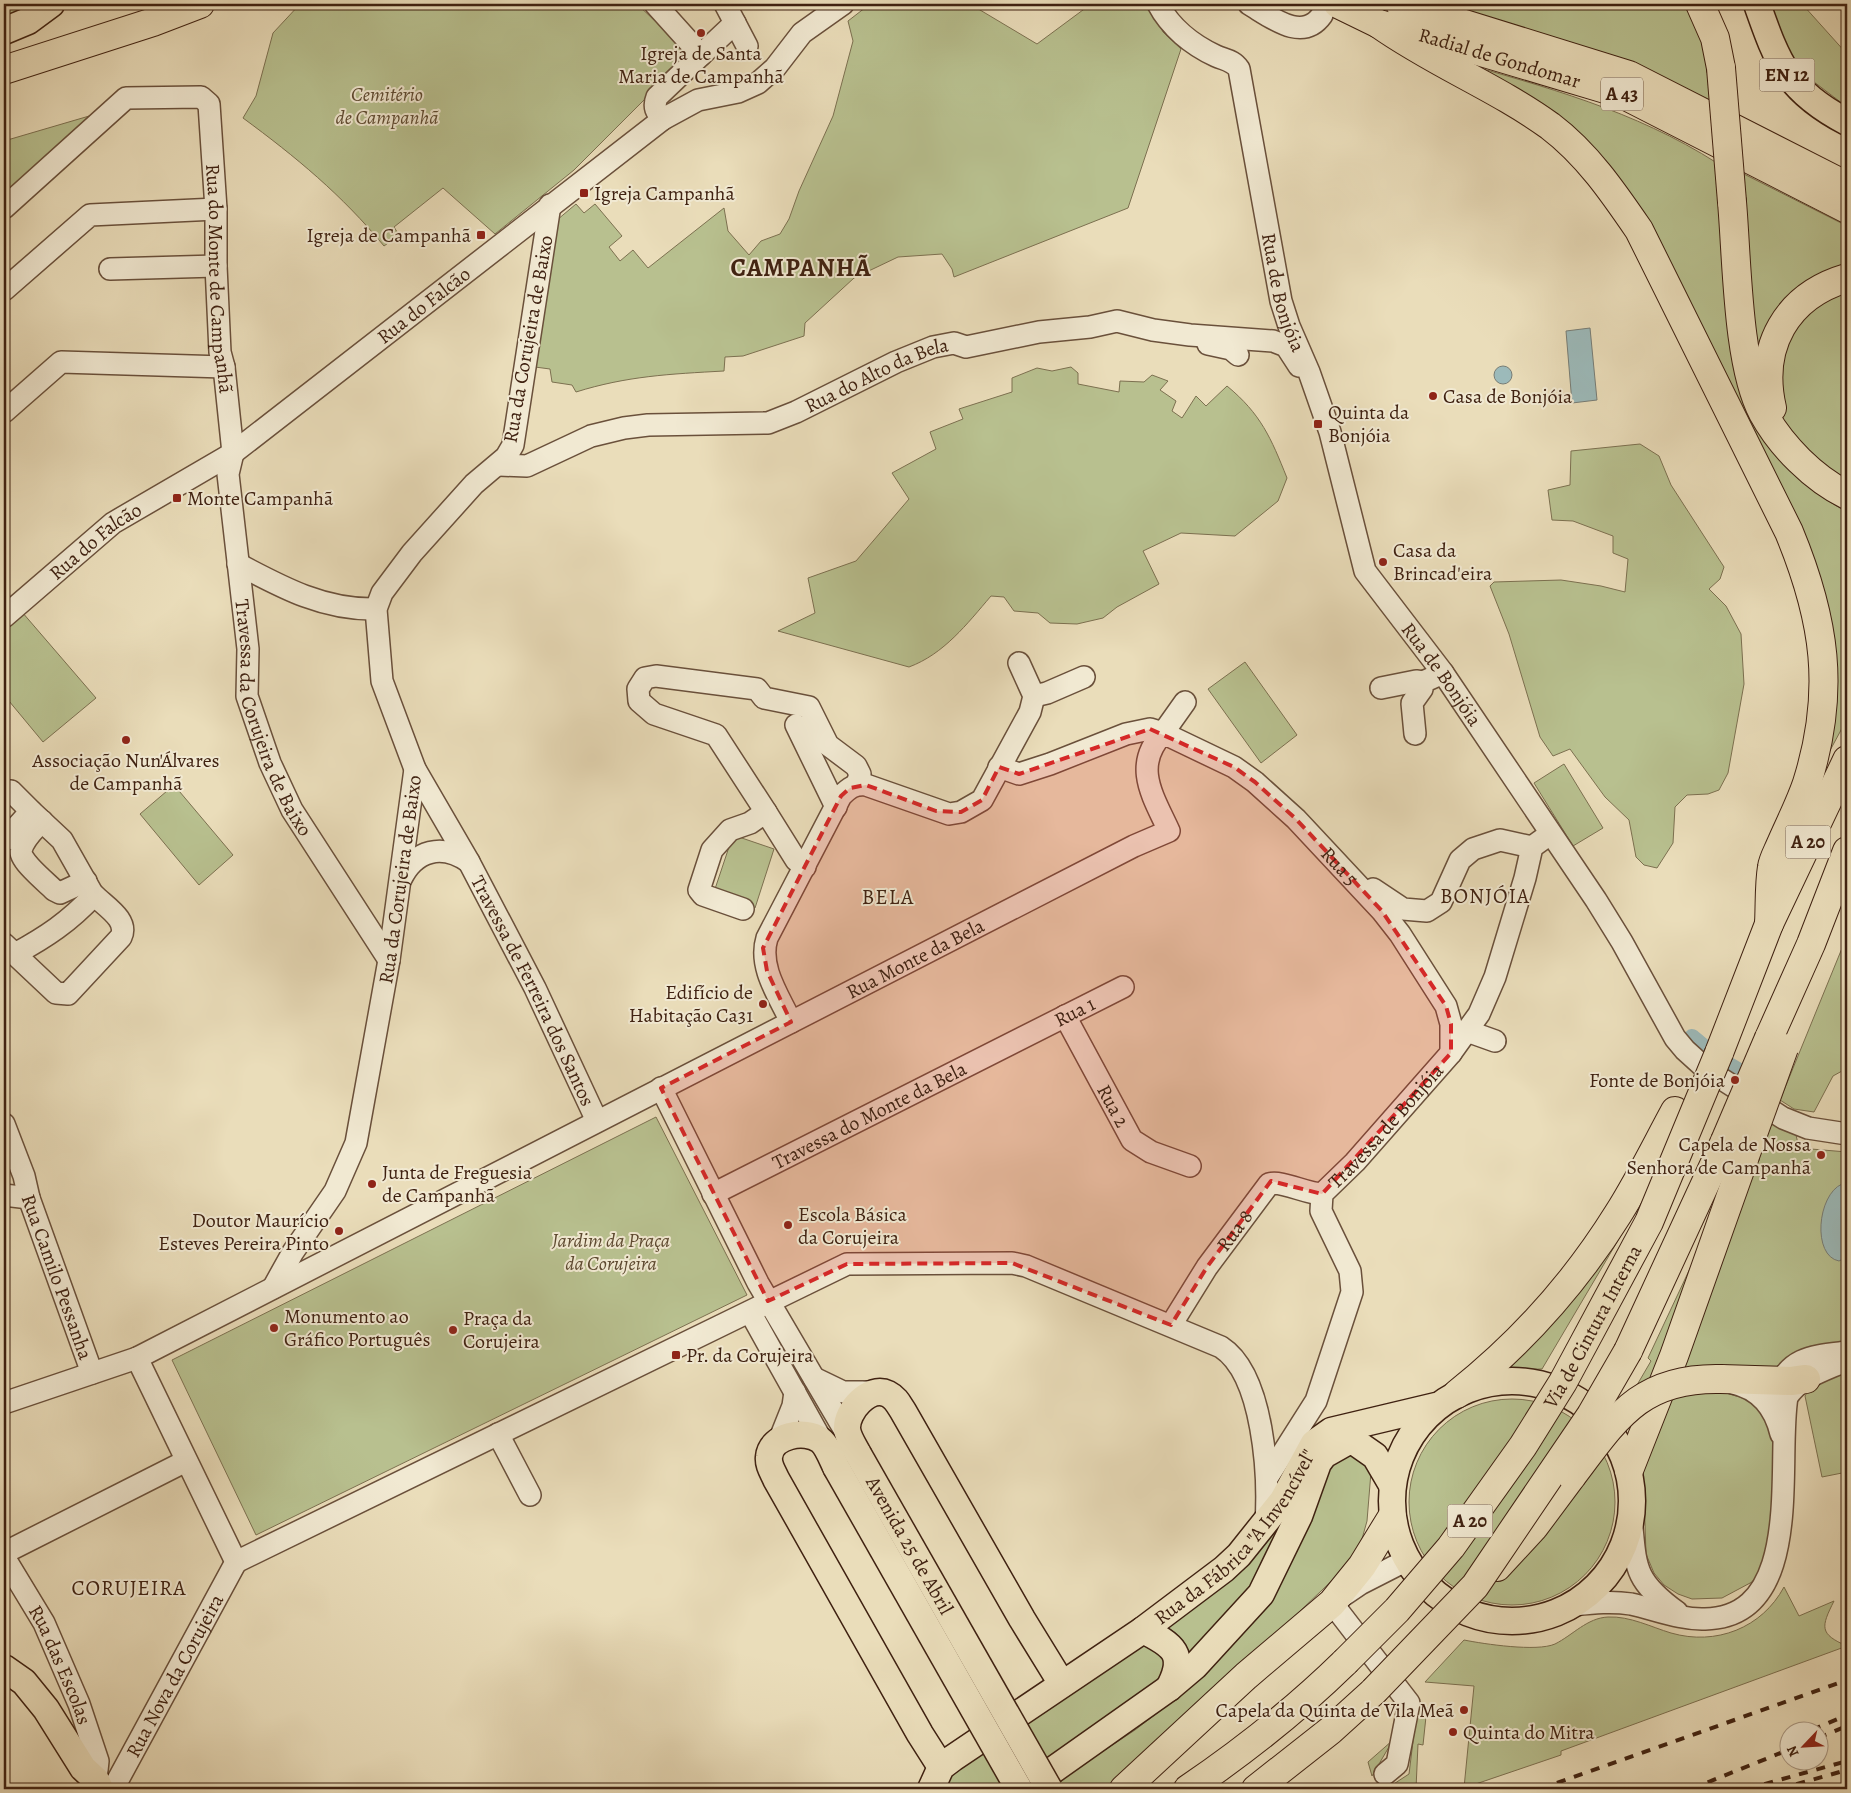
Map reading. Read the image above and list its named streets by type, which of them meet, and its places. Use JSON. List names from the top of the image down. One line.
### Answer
{"streets":{"highway":["Radial de Gondomar","A 43","A 20","Via de Cintura Interna"],"main road":["EN 12","Rua da Fábrica \"A Invencível\"","Avenida 25 de Abril"],"street":["Rua do Monte de Campanhã","Rua de Bonjóia","Rua do Falcão","Rua da Corujeira de Baixo","Rua do Alto da Bela","Travessa da Corujeira de Baixo","Rua 5","Rua Monte da Bela","Travessa de Ferreira dos Santos","Rua 1","Rua 2","Travessa do Monte da Bela","Travessa de Bonjóia","Rua 8","Rua Camilo Pessanha","Rua das Escolas","Rua Nova da Corujeira"]},"crossings":[["Rua do Monte de Campanhã","Rua do Falcão"],["Rua do Monte de Campanhã","Travessa da Corujeira de Baixo"],["Rua de Bonjóia","Rua do Alto da Bela"],["Rua do Falcão","Rua da Corujeira de Baixo"],["Rua do Falcão","Travessa da Corujeira de Baixo"],["Rua da Corujeira de Baixo","Rua do Alto da Bela"],["Rua da Corujeira de Baixo","Travessa da Corujeira de Baixo"],["Rua da Corujeira de Baixo","Travessa de Ferreira dos Santos"],["A 20","Via de Cintura Interna"],["Rua 5","Rua Monte da Bela"],["Rua 5","Travessa de Bonjóia"],["Rua 1","Rua 2"],["Rua 1","Travessa do Monte da Bela"],["Travessa de Bonjóia","Rua 8"],["Rua das Escolas","Rua Nova da Corujeira"]],"districts":["CAMPANHÃ","BONJÓIA","BELA","CORUJEIRA"],"parks":["Cemitério de Campanhã","Jardim da Praça da Corujeira"],"places":{"other":["Igreja de Santa Maria de Campanhã","Casa de Bonjóia","Casa da Brincad'eira","Associação Nun'Álvares de Campanhã","Edifício de Habitação Ca31","Fonte de Bonjóia","Capela de Nossa Senhora de Campanhã","Junta de Freguesia de Campanhã","Escola Básica da Corujeira","Doutor Maurício Esteves Pereira Pinto","Monumento ao Gráfico Português","Praça da Corujeira","Capela da Quinta de Vila Meã","Quinta do Mitra"],"transit":["Igreja Campanhã","Igreja de Campanhã","Quinta da Bonjóia","Monte Campanhã","Pr. da Corujeira"]},"north":"bottom left"}
